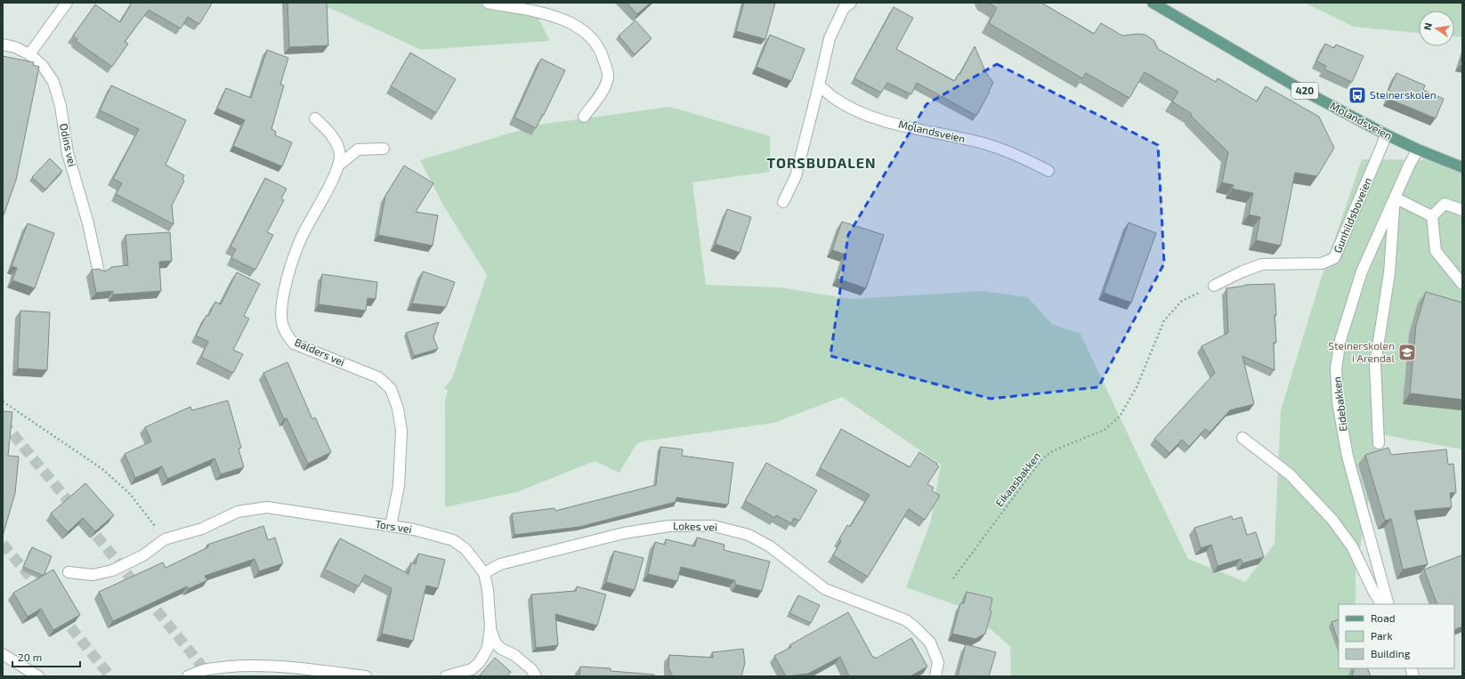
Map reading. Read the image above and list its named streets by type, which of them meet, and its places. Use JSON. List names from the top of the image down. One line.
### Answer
{"streets":{"main road":["420","Molandsveien"],"street":["Odins vei","Gunhildsboveien","Balders vei","Eidebakken","Tors vei","Lokes vei"],"path":["Eikaasbakken"]},"crossings":[["Molandsveien","Gunhildsboveien"],["Molandsveien","Eidebakken"],["Gunhildsboveien","Eikaasbakken"],["Balders vei","Tors vei"],["Tors vei","Lokes vei"]],"districts":["TORSBUDALEN"],"places":{"bus stop":["Steinerskolen"],"school or university":["Steinerskolen i Arendal"]},"legend":["Road","Park","Building"],"scale_bar":"20 m","north":"left"}
